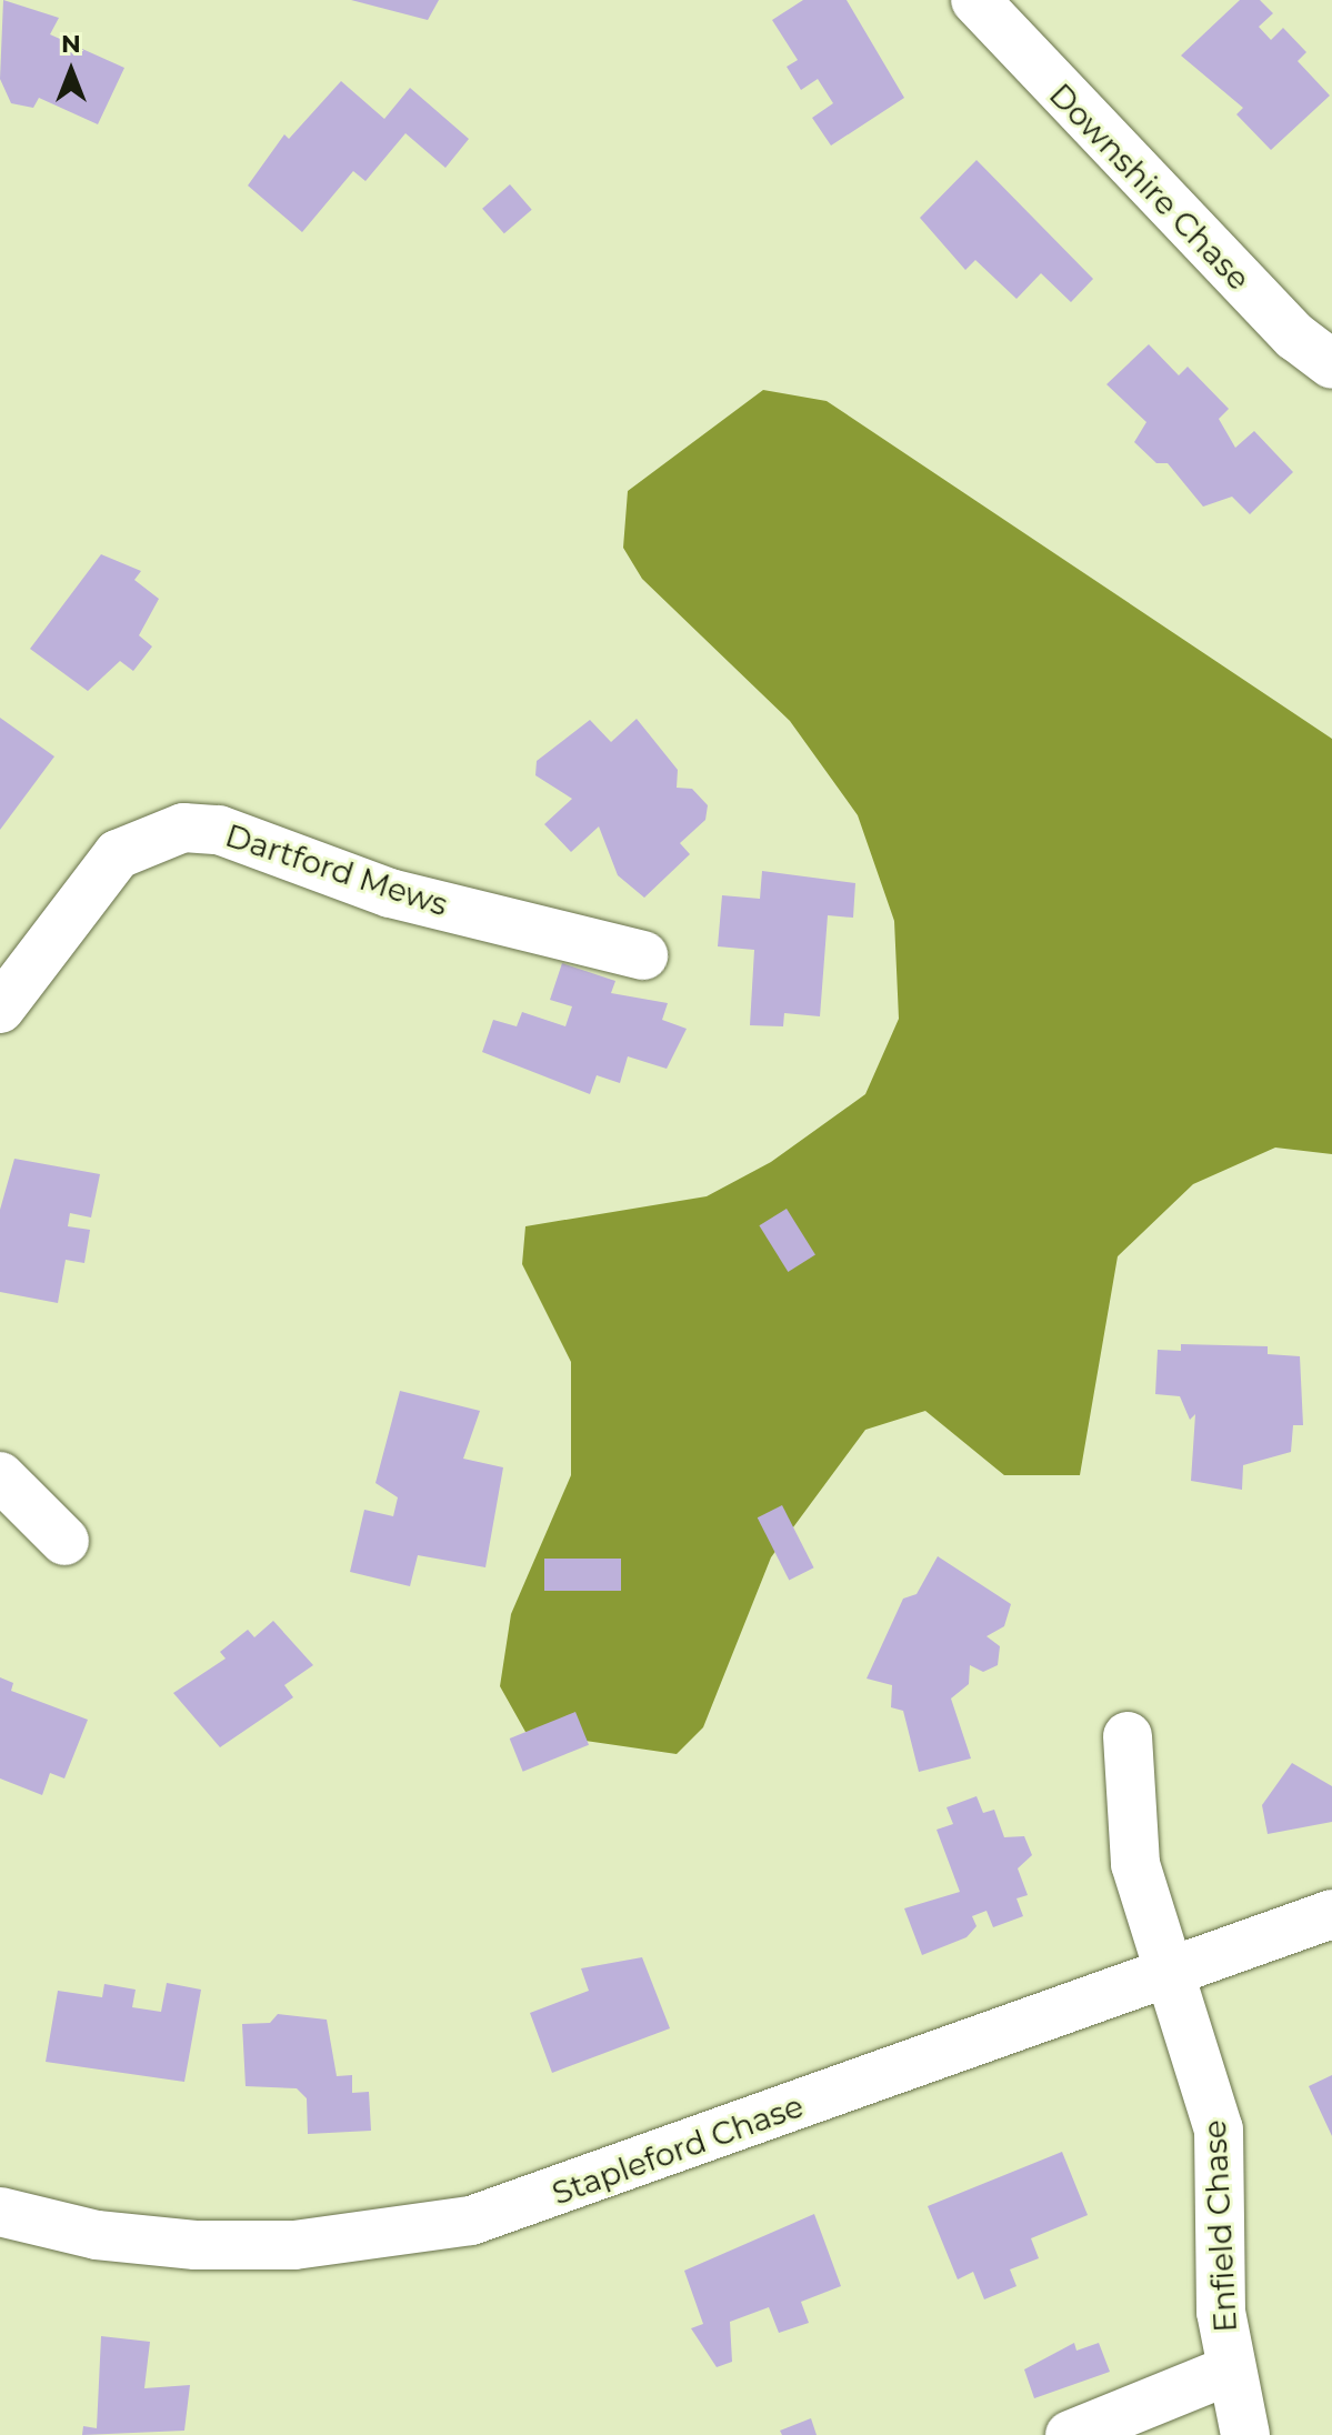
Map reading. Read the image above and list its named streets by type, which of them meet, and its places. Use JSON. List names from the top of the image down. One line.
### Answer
{"streets":{"street":["Downshire Chase","Dartford Mews","Stapleford Chase","Enfield Chase"]},"crossings":[["Stapleford Chase","Enfield Chase"]],"north":"top"}
